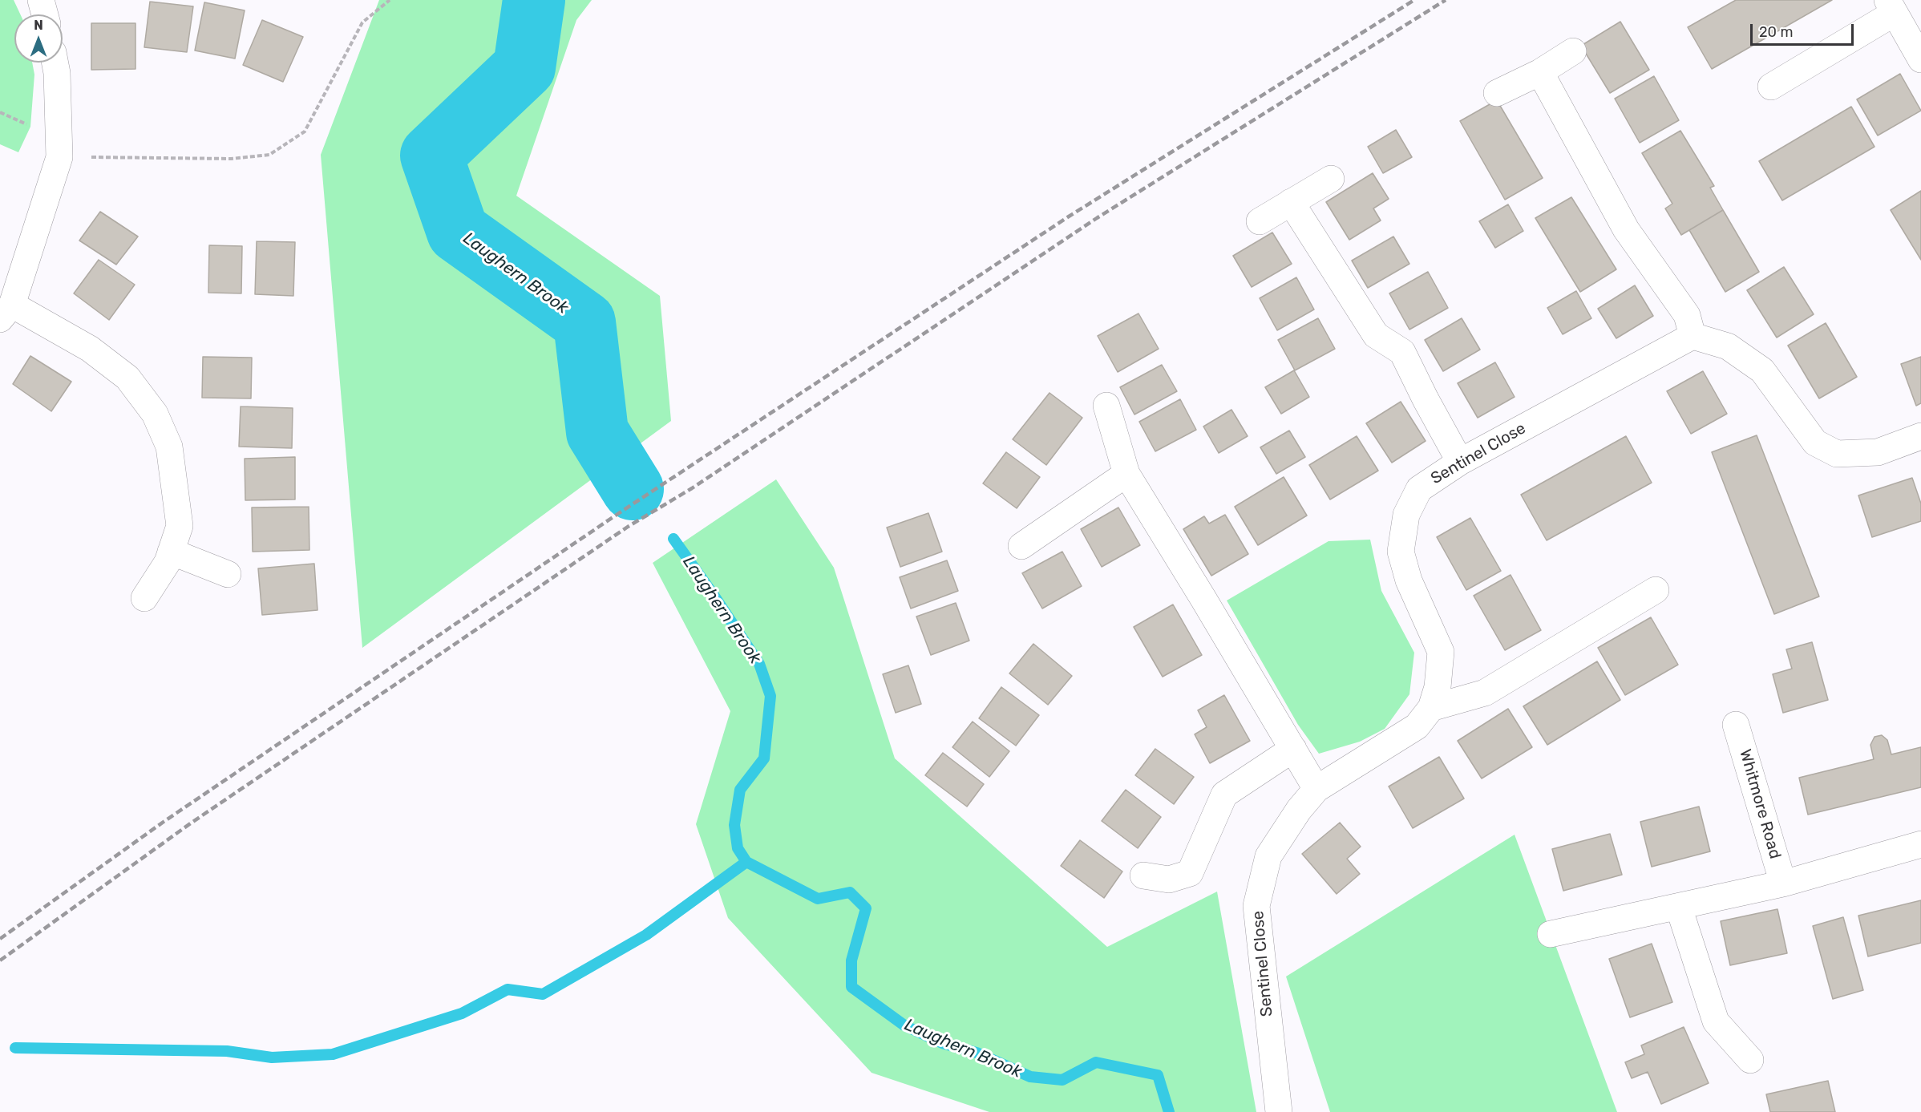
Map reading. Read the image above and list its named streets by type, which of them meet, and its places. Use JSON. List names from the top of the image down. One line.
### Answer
{"streets":{"street":["Sentinel Close","Whitmore Road"]},"water":["Laughern Brook"],"scale_bar":"20 m","north":"top"}
